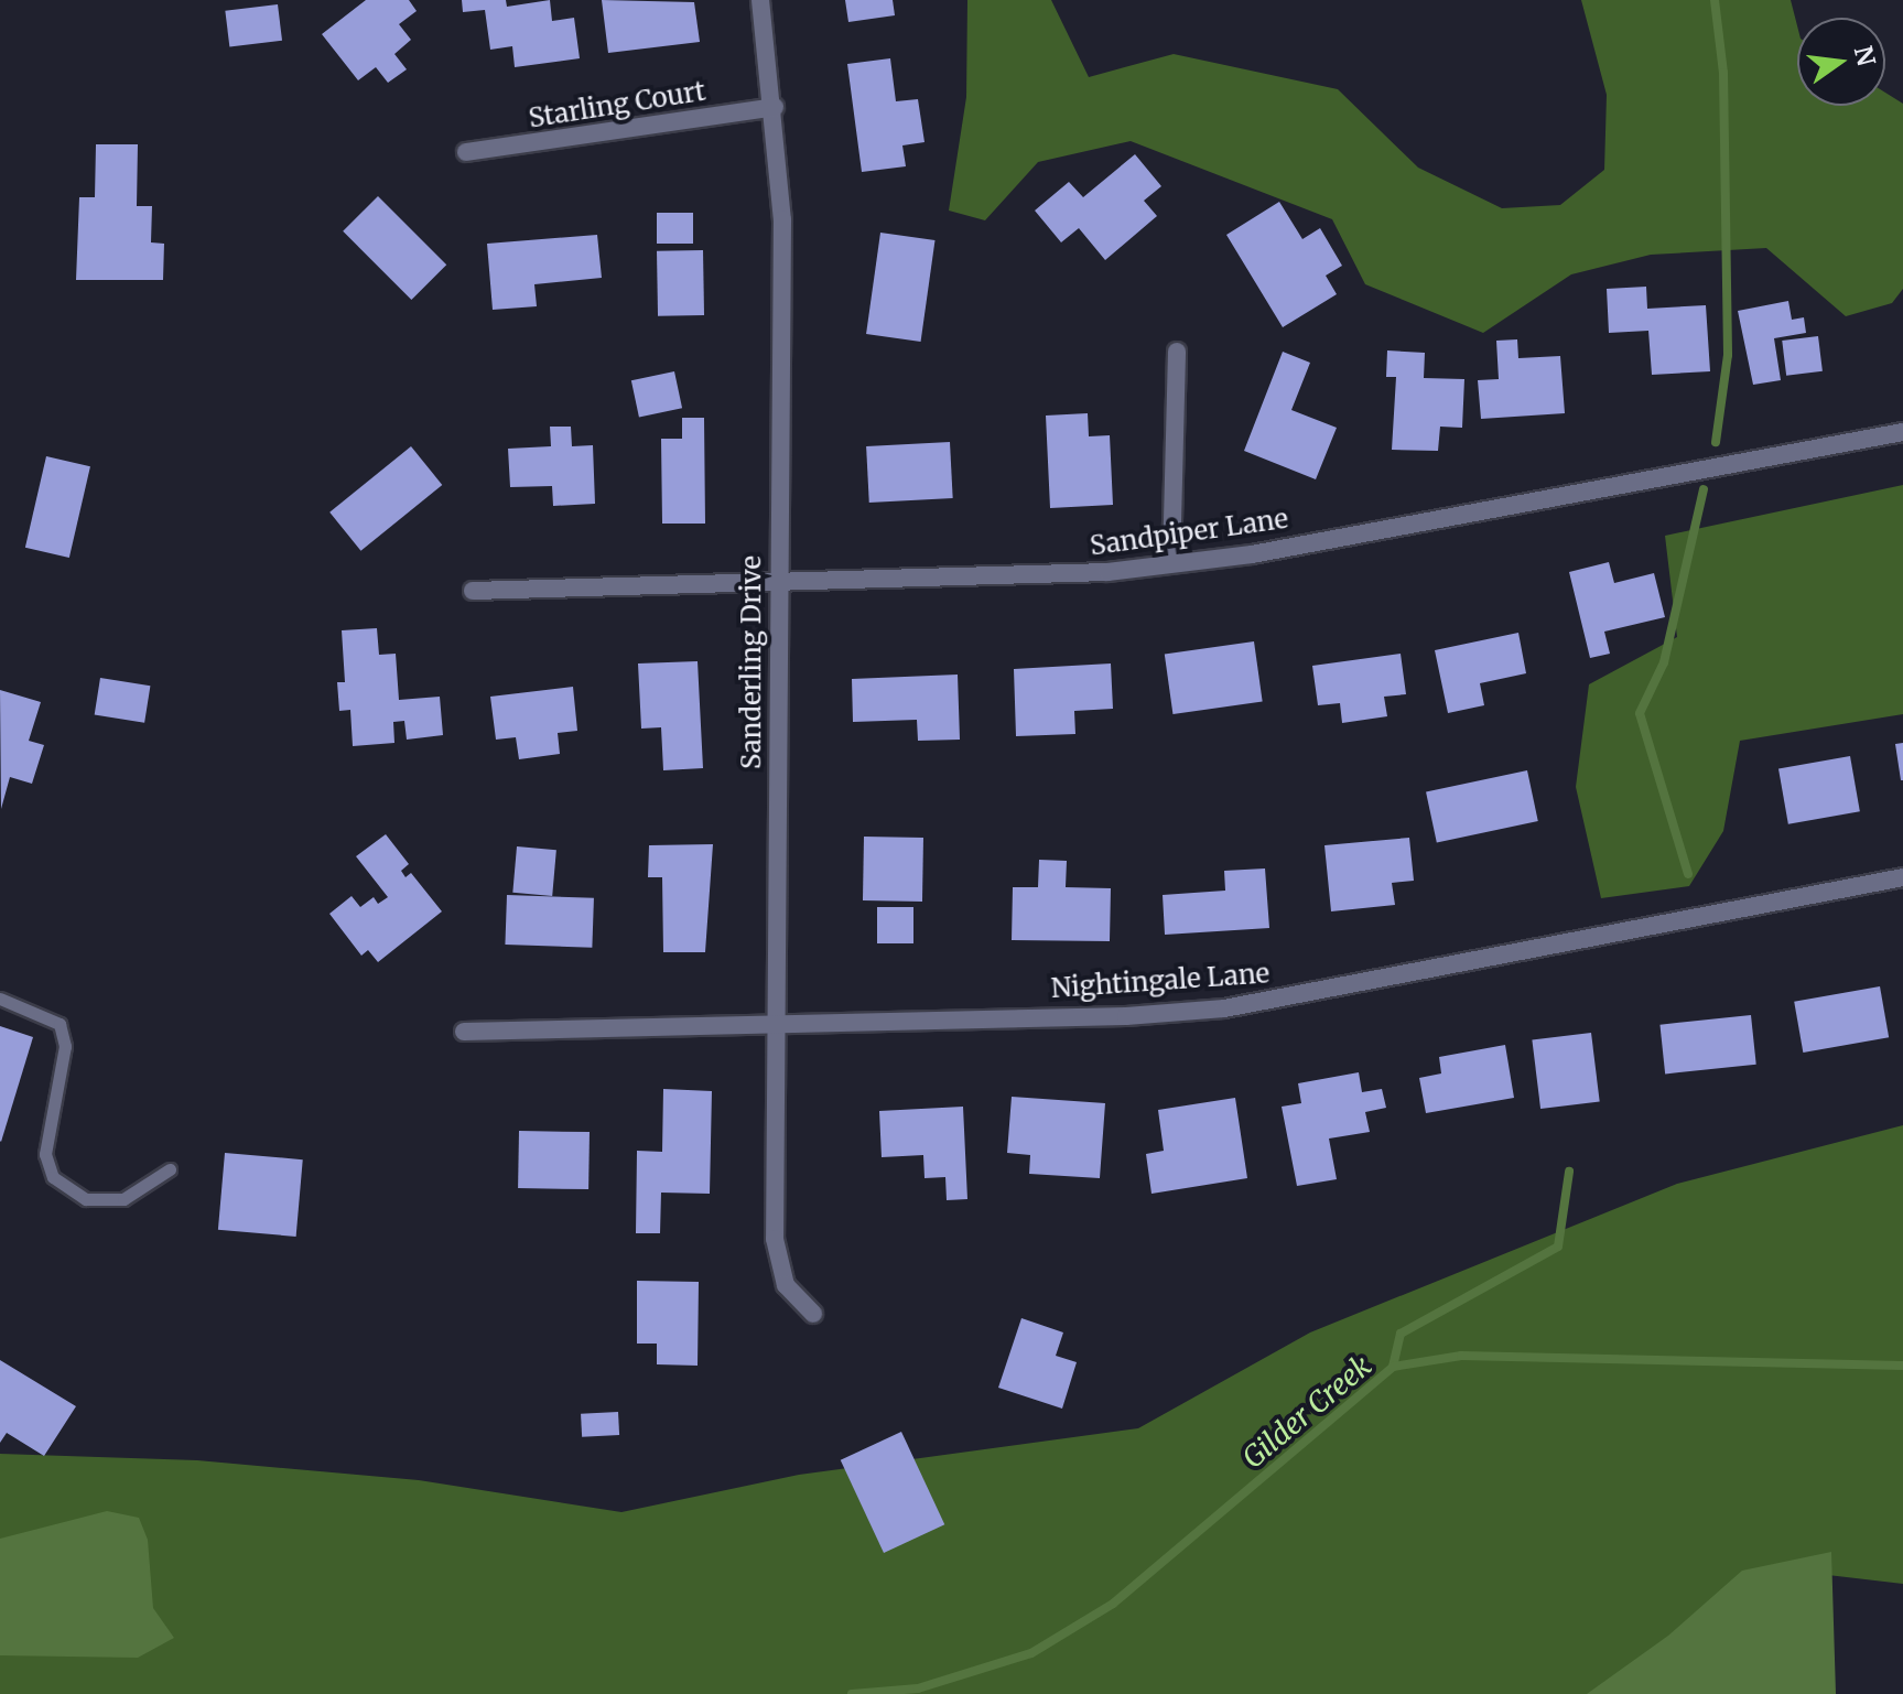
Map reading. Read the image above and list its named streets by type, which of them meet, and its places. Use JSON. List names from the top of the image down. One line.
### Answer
{"streets":{"street":["Starling Court","Sandpiper Lane","Sanderling Drive","Nightingale Lane"]},"crossings":[["Starling Court","Sanderling Drive"],["Sandpiper Lane","Sanderling Drive"],["Sanderling Drive","Nightingale Lane"]],"water":["Gilder Creek"],"north":"right"}
